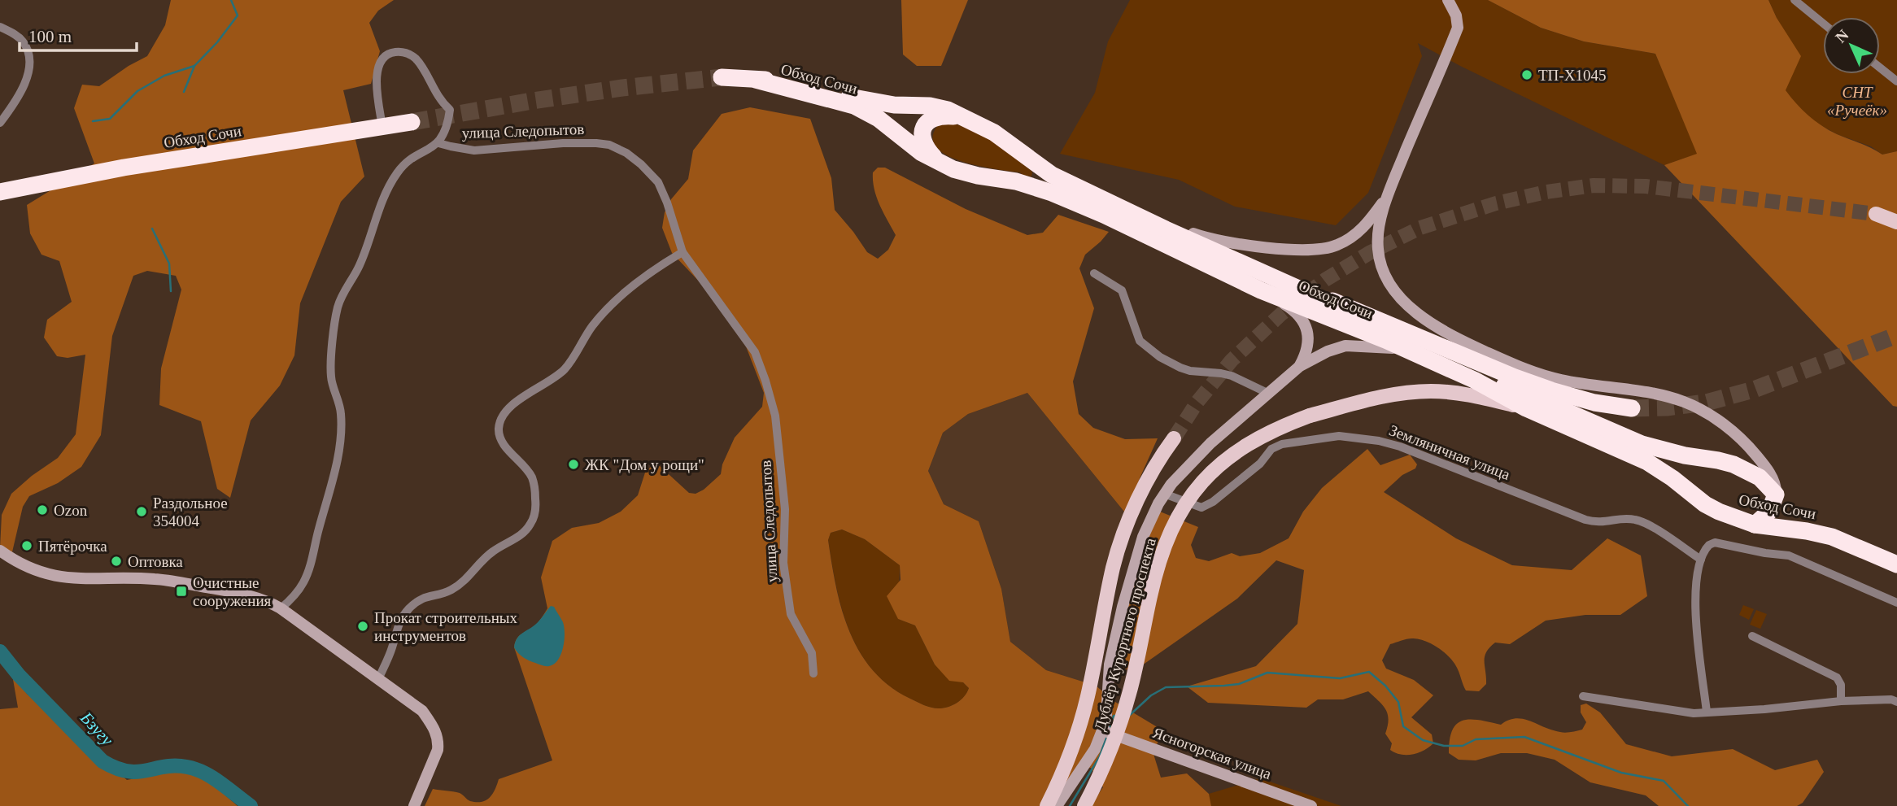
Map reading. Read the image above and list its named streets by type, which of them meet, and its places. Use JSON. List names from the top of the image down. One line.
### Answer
{"streets":{"highway":["Обход Сочи"],"main road":["Дублёр Курортного проспекта"],"street":["улица Следопытов","Земляничная улица","Ясногорская улица"]},"crossings":[["Обход Сочи","Дублёр Курортного проспекта"]],"water":["Бзугу"],"parks":["СНТ «Ручеёк»"],"places":{"other":["ТП-Х1045","ЖК \"Дом у рощи\"","Ozon","Раздольное 354004","Пятёрочка","Оптовка","Прокат строительных инструментов"],"transit":["Очистные сооружения"]},"scale_bar":"100 m","north":"top left"}
